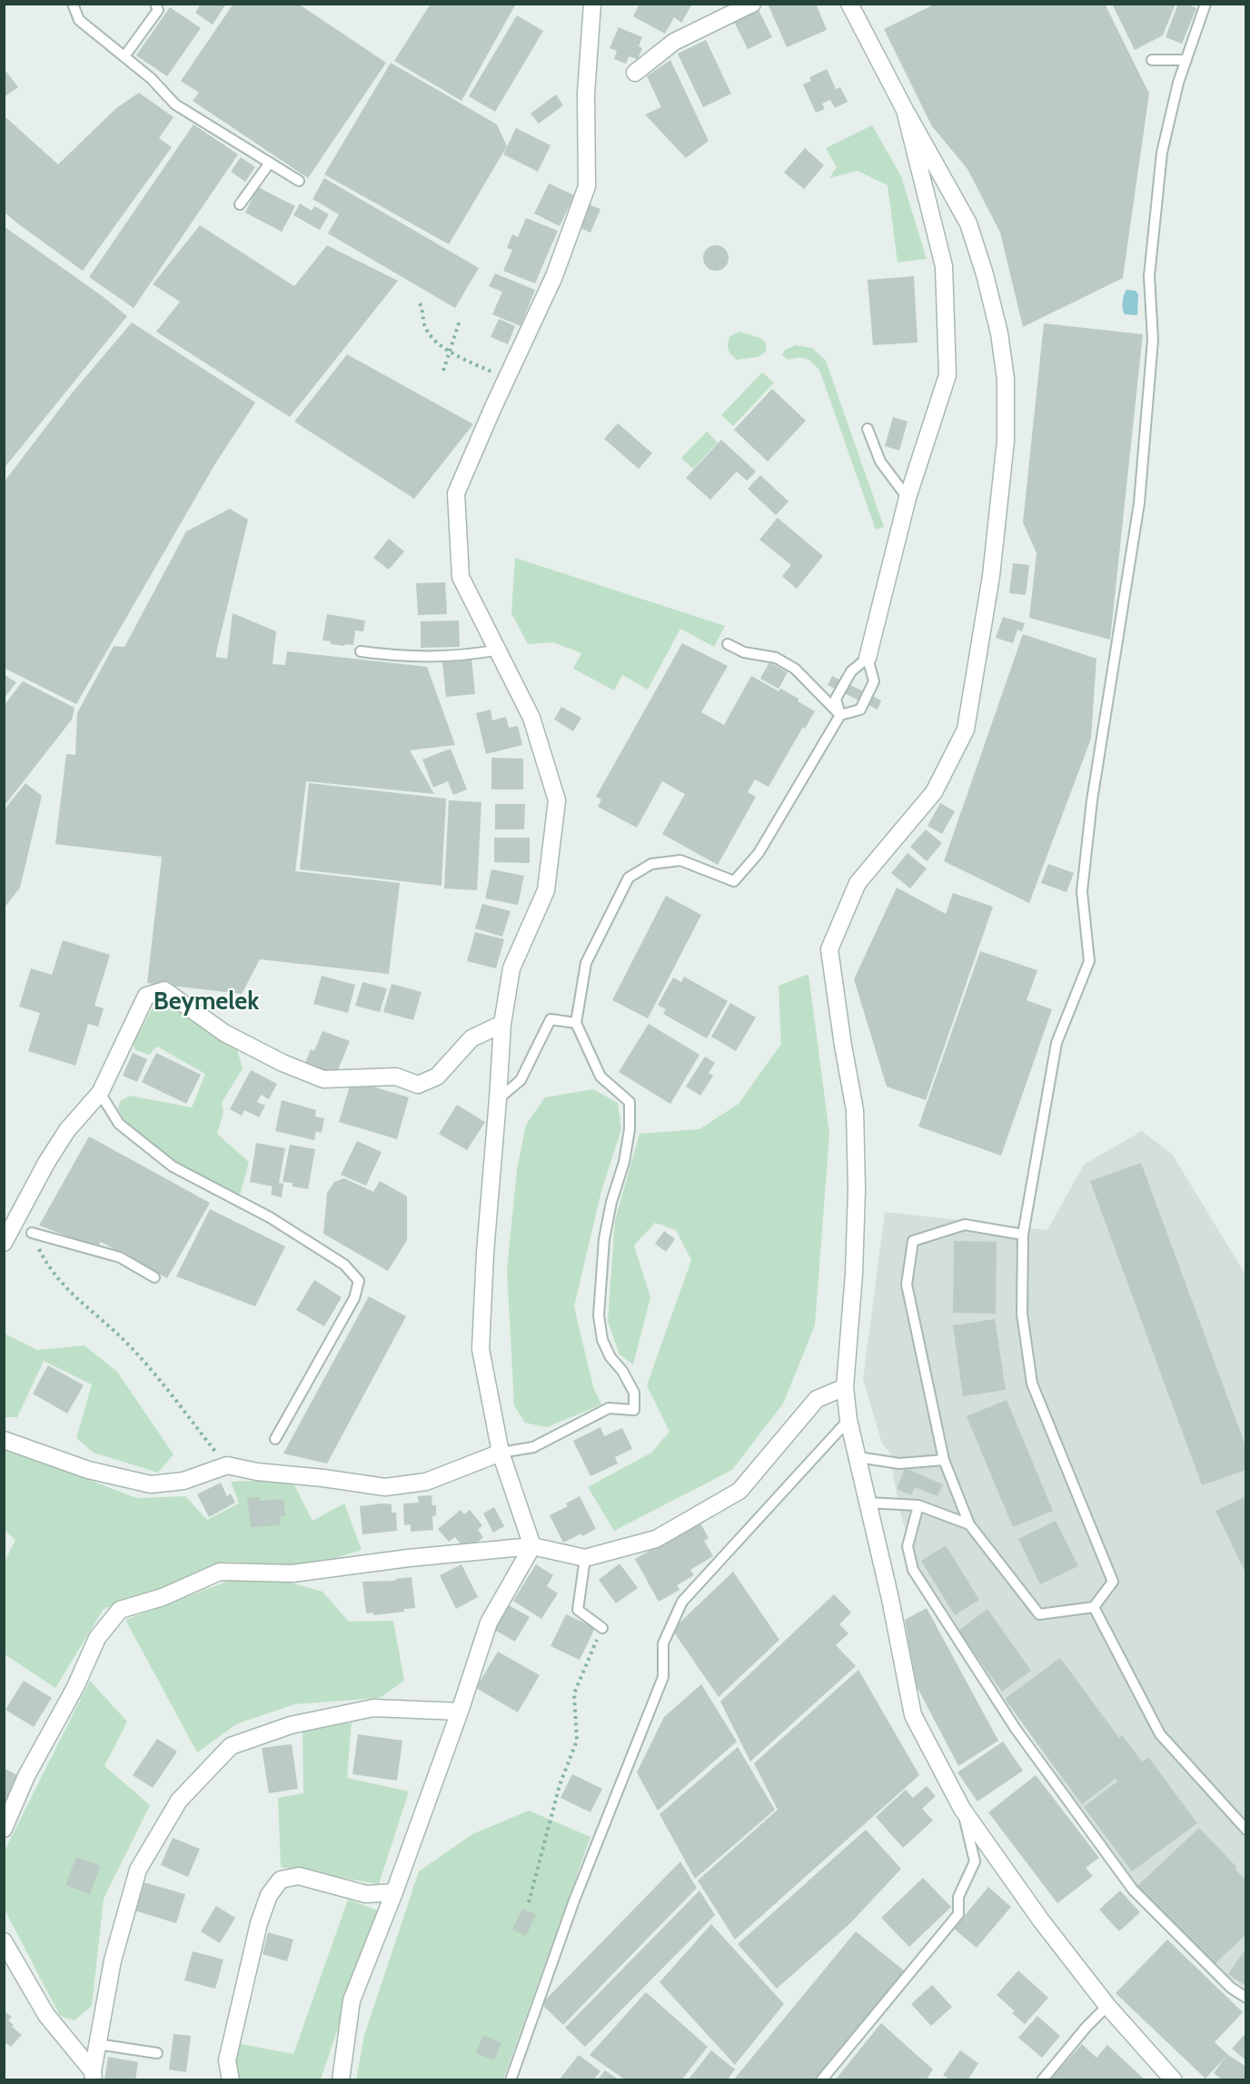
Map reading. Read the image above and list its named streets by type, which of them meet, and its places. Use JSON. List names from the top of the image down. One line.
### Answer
{"districts":["Beymelek"]}
